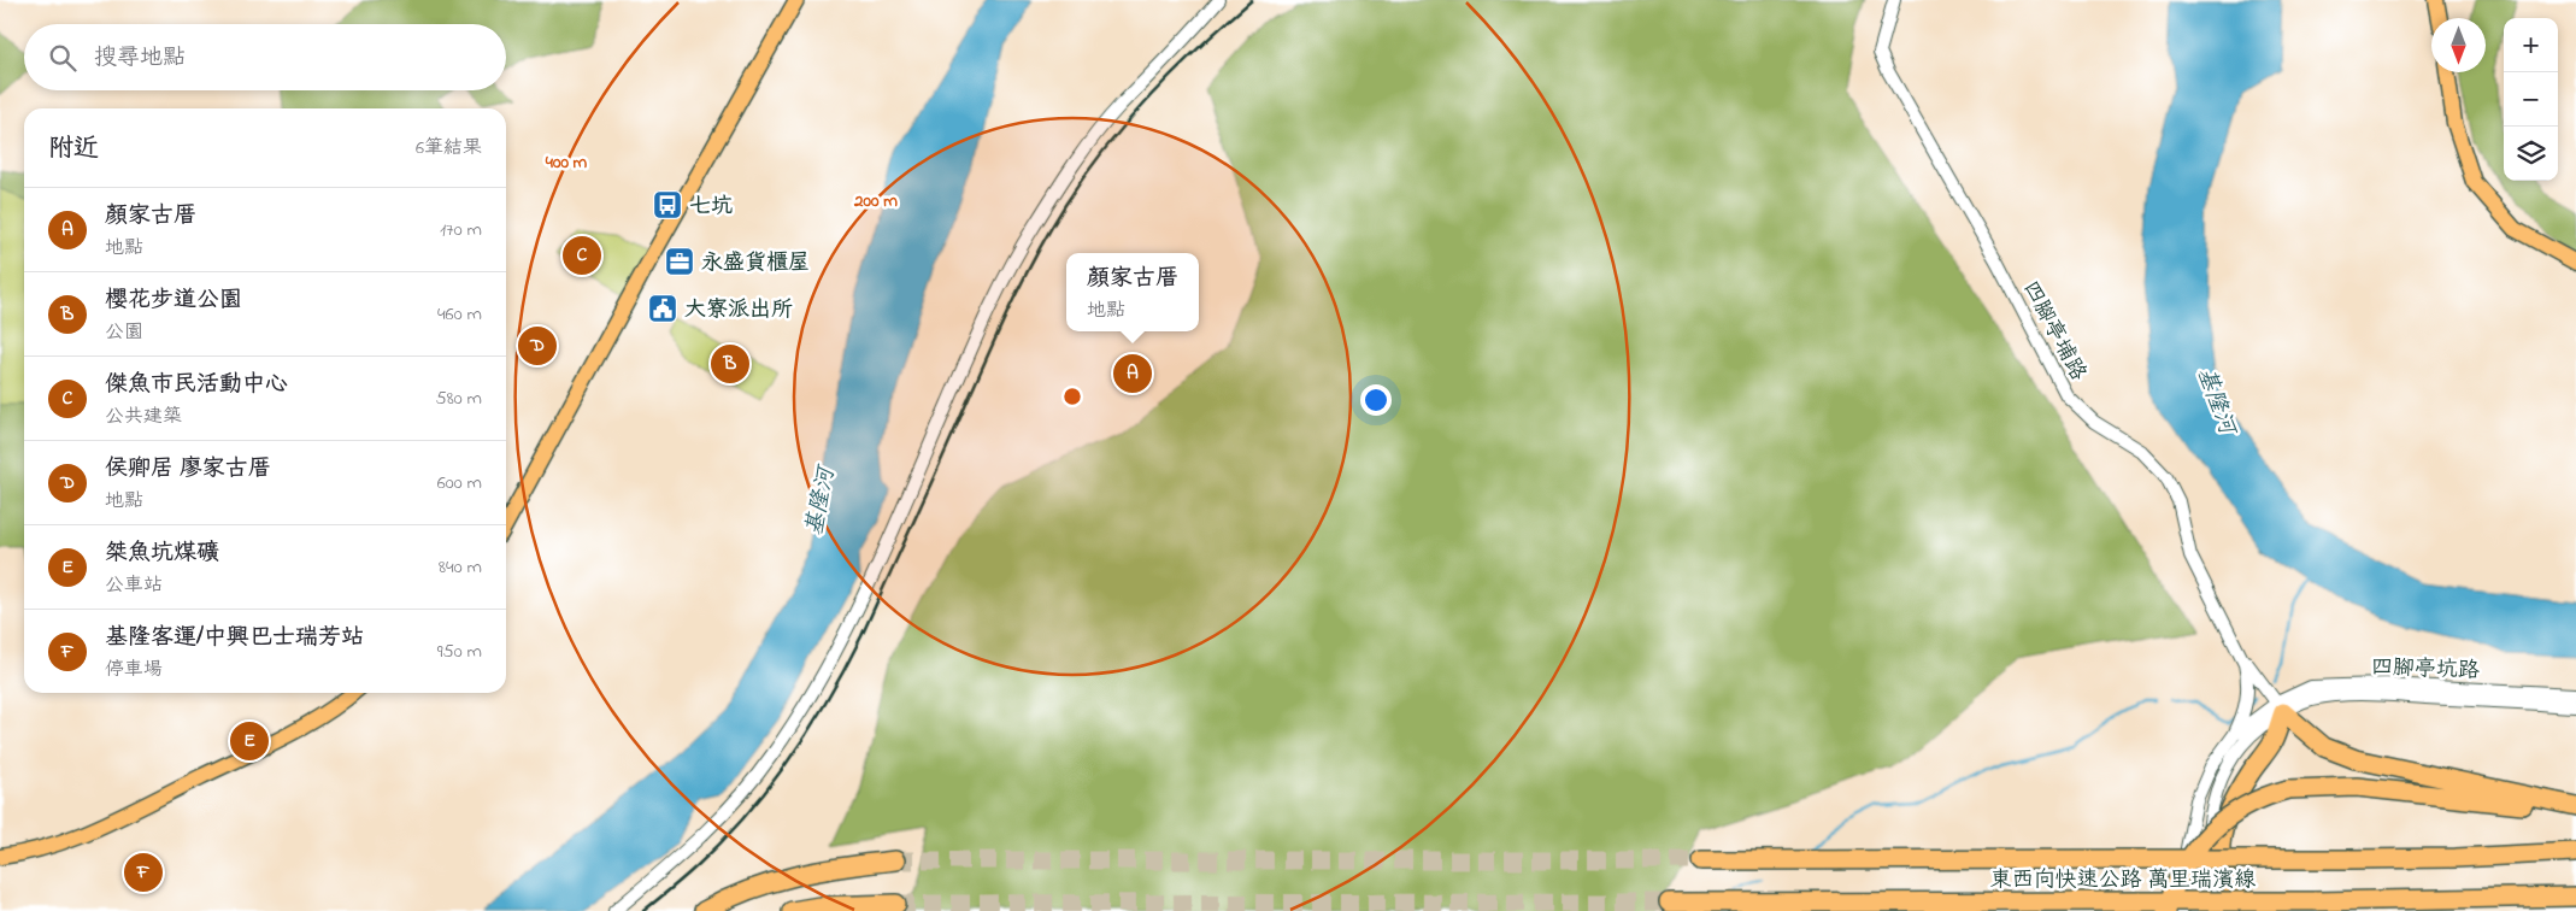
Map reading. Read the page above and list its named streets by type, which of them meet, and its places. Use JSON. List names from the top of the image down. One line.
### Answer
{"streets":{"highway":["東西向快速公路 萬里瑞濱線"],"street":["四腳亭埔路","四腳亭坑路"]},"water":["基隆河"],"places":{"bus stop":["七坑"],"office":["永盛貨櫃屋"],"public building":["大寮派出所"]},"north":"bottom","page":{"map_buttons":["+","−"],"search":"搜尋地點","heading":["附近","6筆結果"],"list":[{"mark":"A","name":"顏家古厝","note":"地點","value":"170 m"},{"mark":"B","name":"櫻花步道公園","note":"公園","value":"460 m"},{"mark":"C","name":"傑魚市民活動中心","note":"公共建築","value":"580 m"},{"mark":"D","name":"侯卿居 廖家古厝","note":"地點","value":"600 m"},{"mark":"E","name":"桀魚坑煤礦","note":"公車站","value":"840 m"},{"mark":"F","name":"基隆客運/中興巴士瑞芳站","note":"停車場","value":"950 m"}],"pins":["C","D","B","A","E","F"],"popup":["顏家古厝","地點"]},"rings":["400 m","200 m"]}
